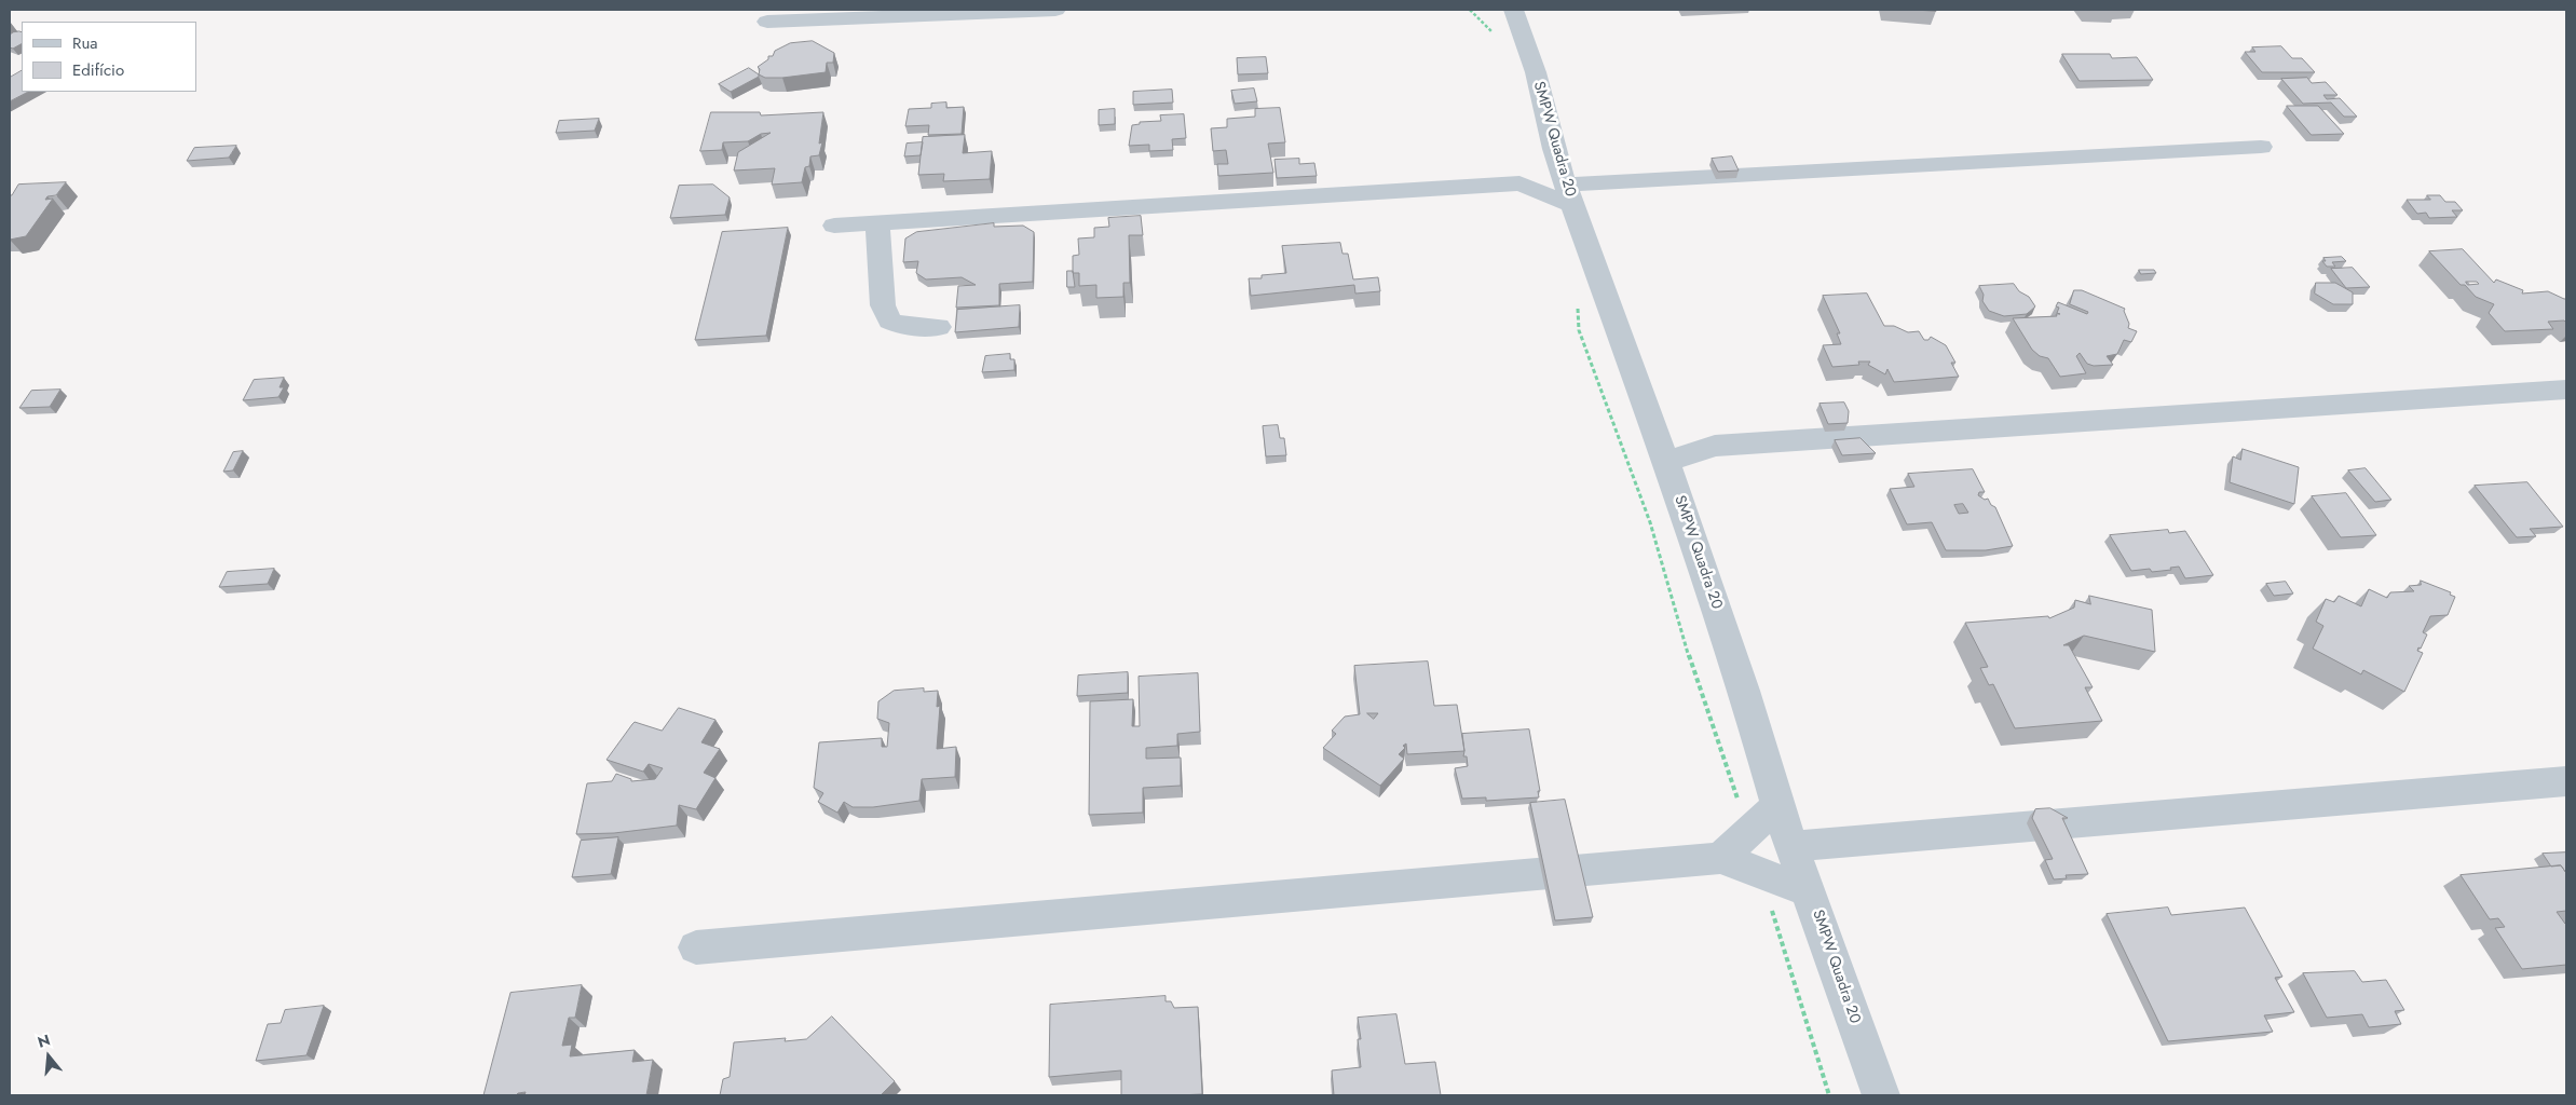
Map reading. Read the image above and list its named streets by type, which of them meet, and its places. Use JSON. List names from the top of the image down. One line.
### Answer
{"streets":{"street":["SMPW Quadra 20"]},"legend":["Rua","Edifício"],"north":"top"}
